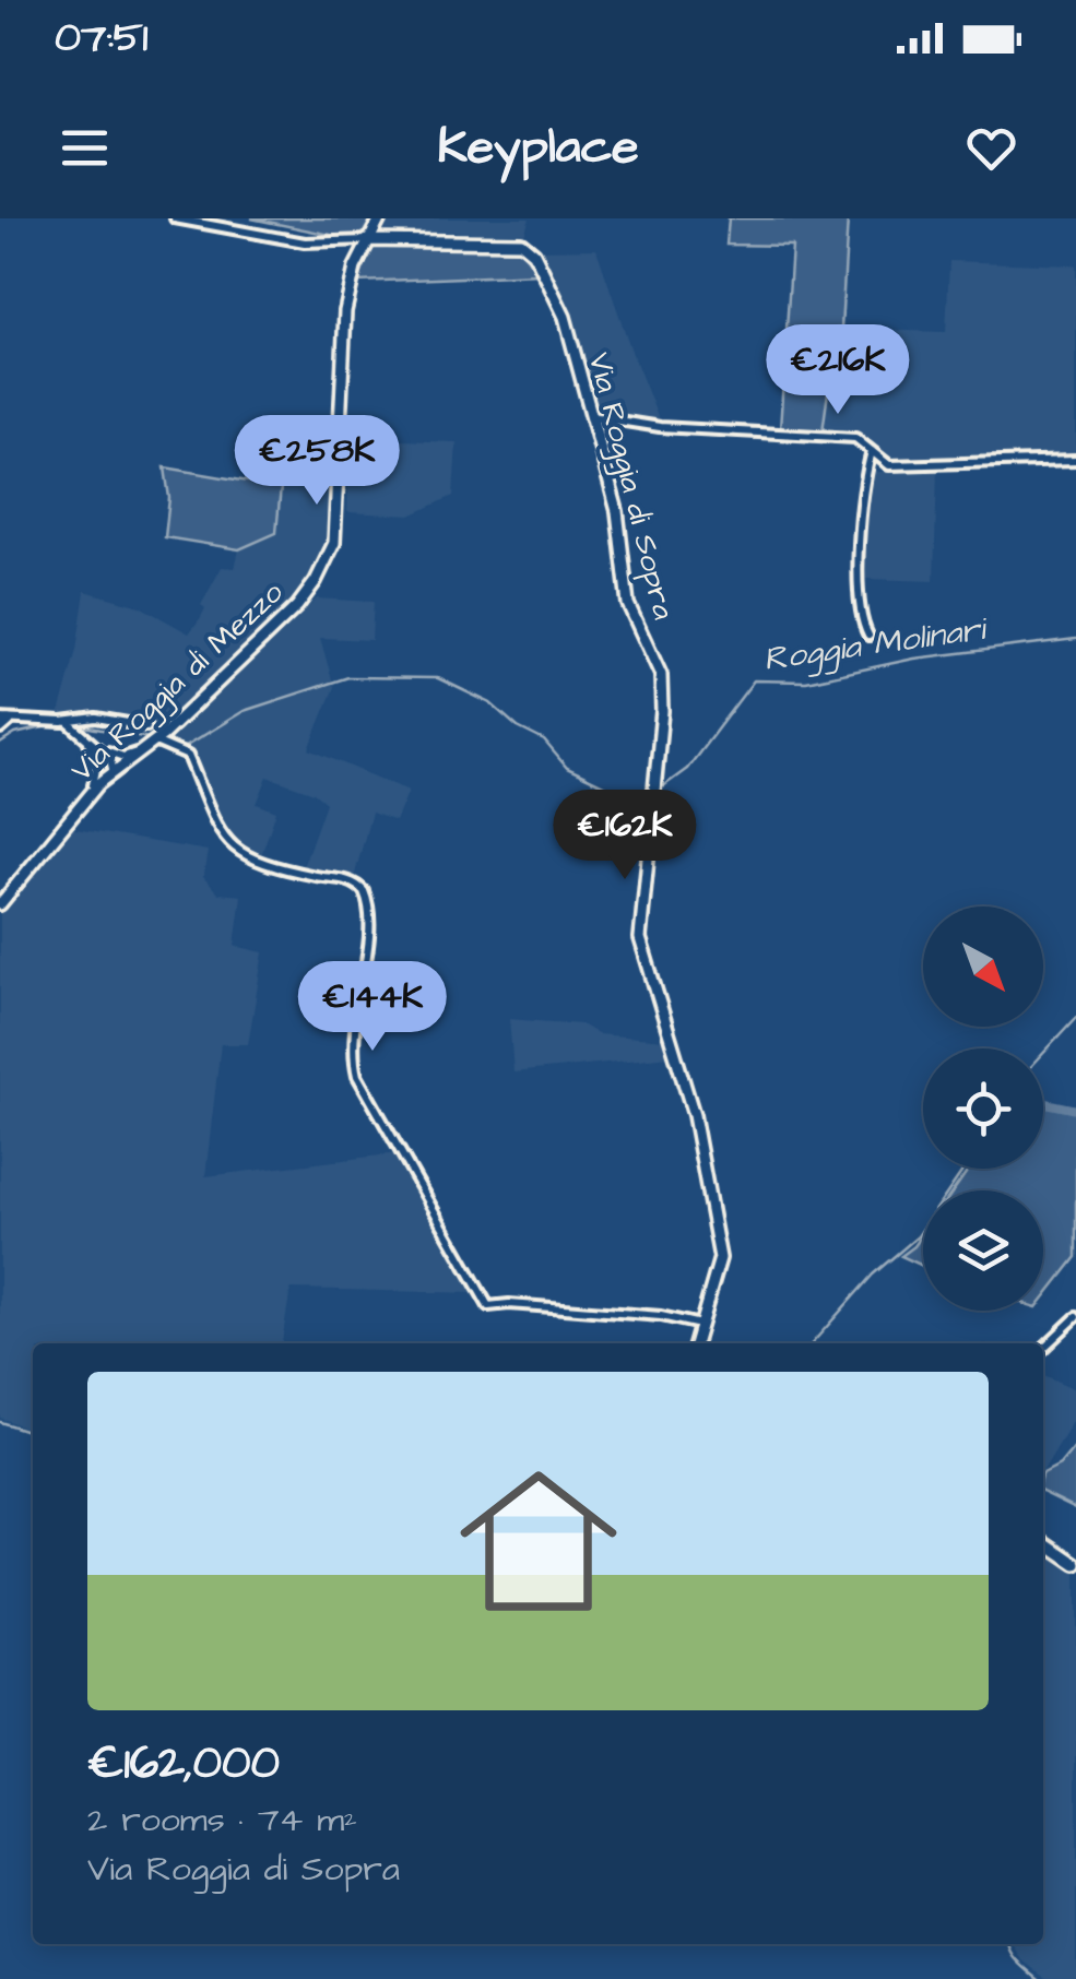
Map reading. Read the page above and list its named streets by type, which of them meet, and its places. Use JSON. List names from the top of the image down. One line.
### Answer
{"streets":{"street":["Via Roggia di Sopra","Via Roggia di Mezzo"]},"crossings":[["Via Roggia di Sopra","Via Roggia di Mezzo"]],"water":["Roggia Molinari"],"north":"bottom right","page":{"status":"07:51","header":"Keyplace","price":["€216K","€258K","€162K","€144K"],"list":[{"name":"€162,000","note":"2 rooms · 74 m² · Via Roggia di Sopra"}]}}
